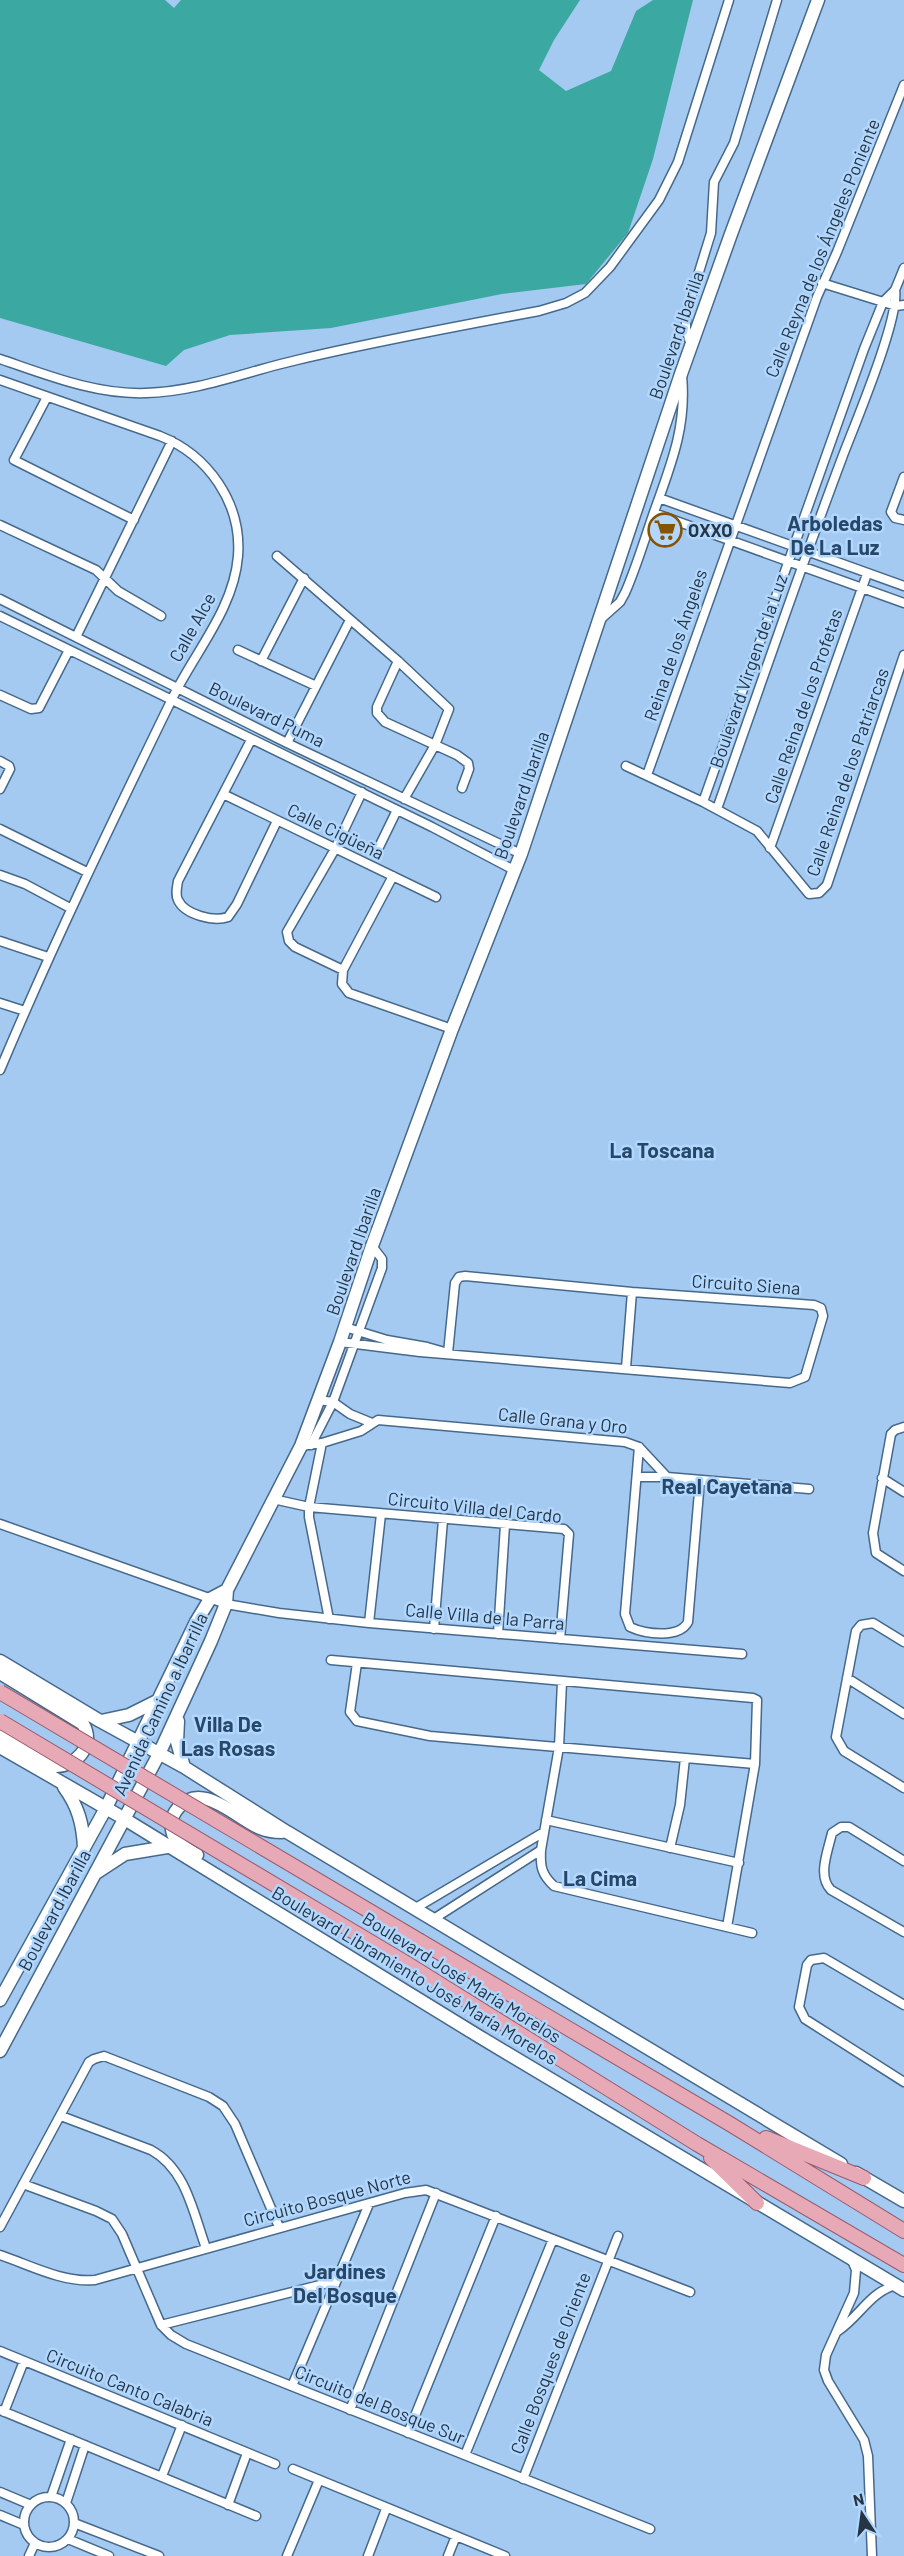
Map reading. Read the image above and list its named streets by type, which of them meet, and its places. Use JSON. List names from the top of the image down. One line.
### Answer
{"streets":{"main road":["Boulevard José María Morelos"],"street":["Calle Reyna de los Ángeles Poniente","Boulevard Ibarilla","Calle Alce","Reina de los Ángeles","Boulevard Virgen de la Luz","Calle Reina de los Profetas","Boulevard Puma","Calle Reina de los Patriarcas","Calle Cigüeña","Circuito Siena","Calle Grana y Oro","Circuito Villa del Cardo","Calle Villa de la Parra","Avenida Camino a Ibarrilla","Boulevard Libramiento José María Morelos","Circuito Bosque Norte","Calle Bosques de Oriente","Circuito Canto Calabria","Circuito del Bosque Sur"]},"crossings":[["Calle Reyna de los Ángeles Poniente","Reina de los Ángeles"],["Boulevard Ibarilla","Boulevard Puma"],["Boulevard Ibarilla","Circuito Siena"],["Boulevard Ibarilla","Calle Grana y Oro"],["Boulevard Ibarilla","Circuito Villa del Cardo"],["Boulevard Ibarilla","Calle Villa de la Parra"],["Boulevard Ibarilla","Avenida Camino a Ibarrilla"],["Boulevard Ibarilla","Boulevard Libramiento José María Morelos"],["Calle Alce","Boulevard Puma"],["Calle Reina de los Profetas","Calle Reina de los Patriarcas"],["Circuito Villa del Cardo","Calle Villa de la Parra"],["Calle Villa de la Parra","Avenida Camino a Ibarrilla"],["Avenida Camino a Ibarrilla","Boulevard Libramiento José María Morelos"],["Circuito Bosque Norte","Calle Bosques de Oriente"],["Circuito Bosque Norte","Circuito del Bosque Sur"],["Calle Bosques de Oriente","Circuito del Bosque Sur"]],"districts":["Arboledas De La Luz","La Toscana","Real Cayetana","Villa De Las Rosas","La Cima","Jardines Del Bosque"],"places":{"supermarket":["OXXO"]},"north":"top"}
